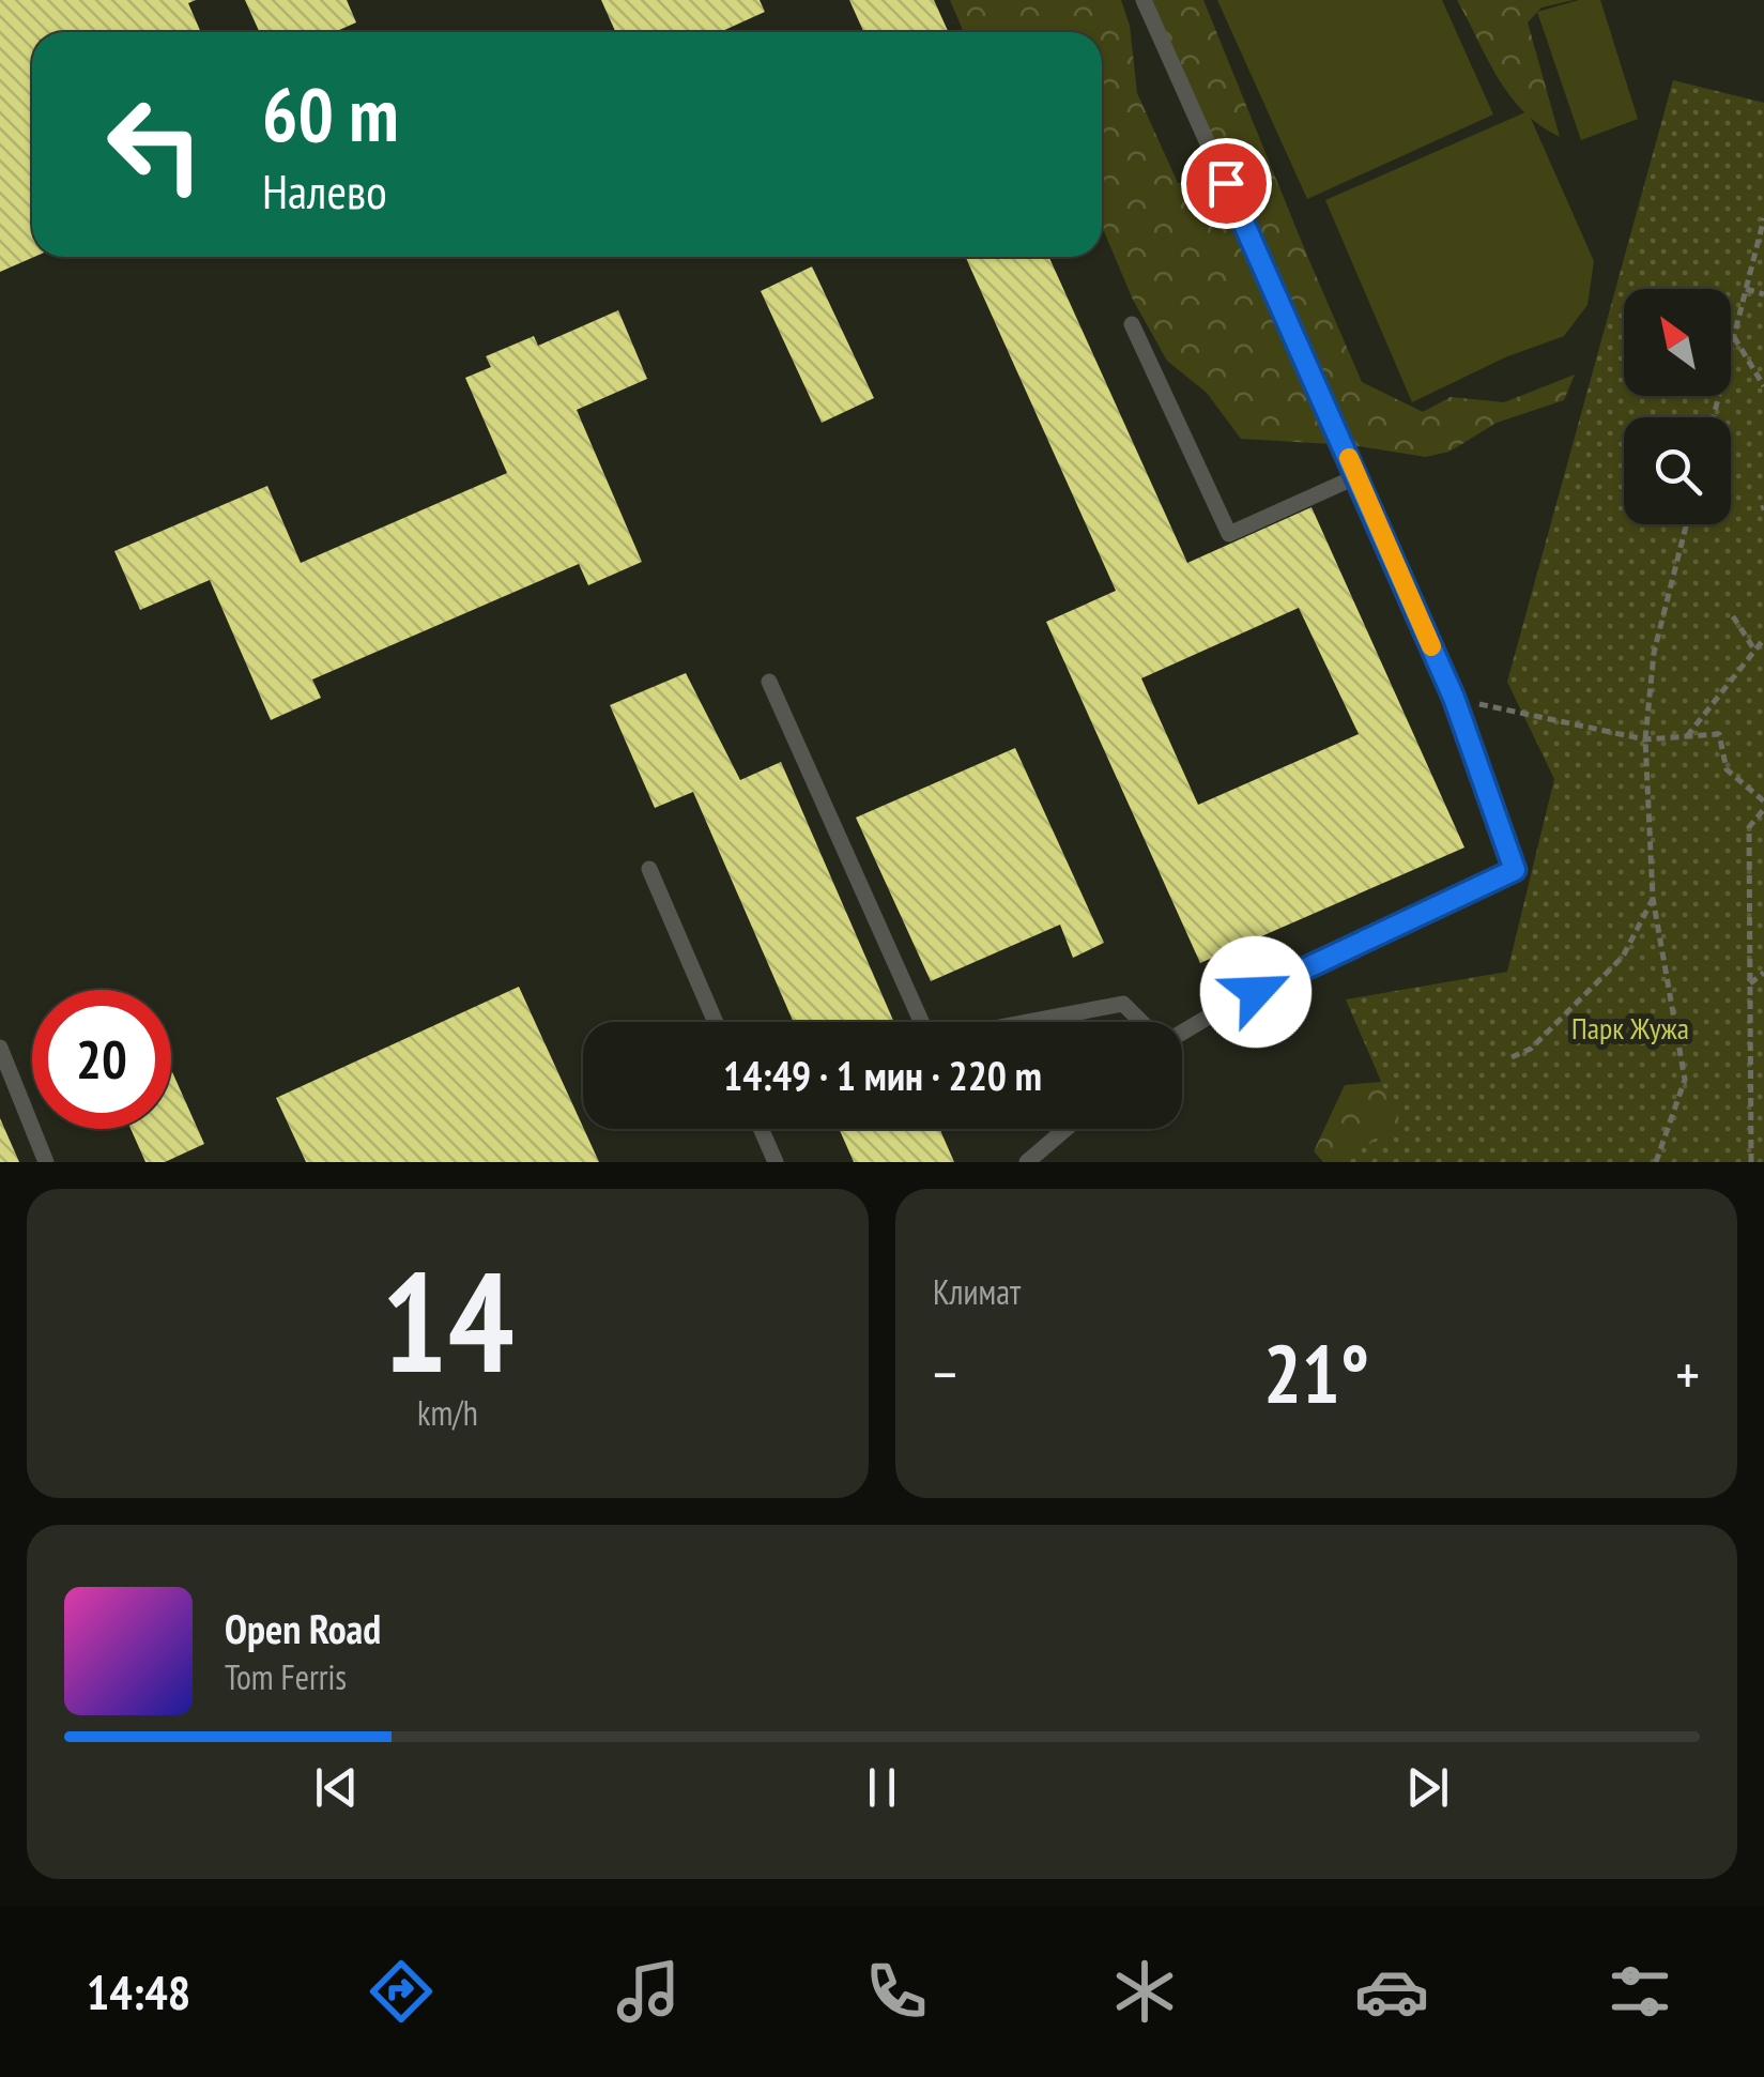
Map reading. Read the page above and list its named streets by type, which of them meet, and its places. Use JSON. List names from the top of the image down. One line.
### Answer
{"parks":["Парк Жужа"],"north":"top left","page":{"turn":["60 m","Налево"],"limit":"20","trip":"14:49 · 1 мин · 220 m","tile":[["14","km/h"],"Климат"],"heat":["−","21°","+"],"song":["Open Road","Tom Ferris"],"tabs":"14:48"}}
